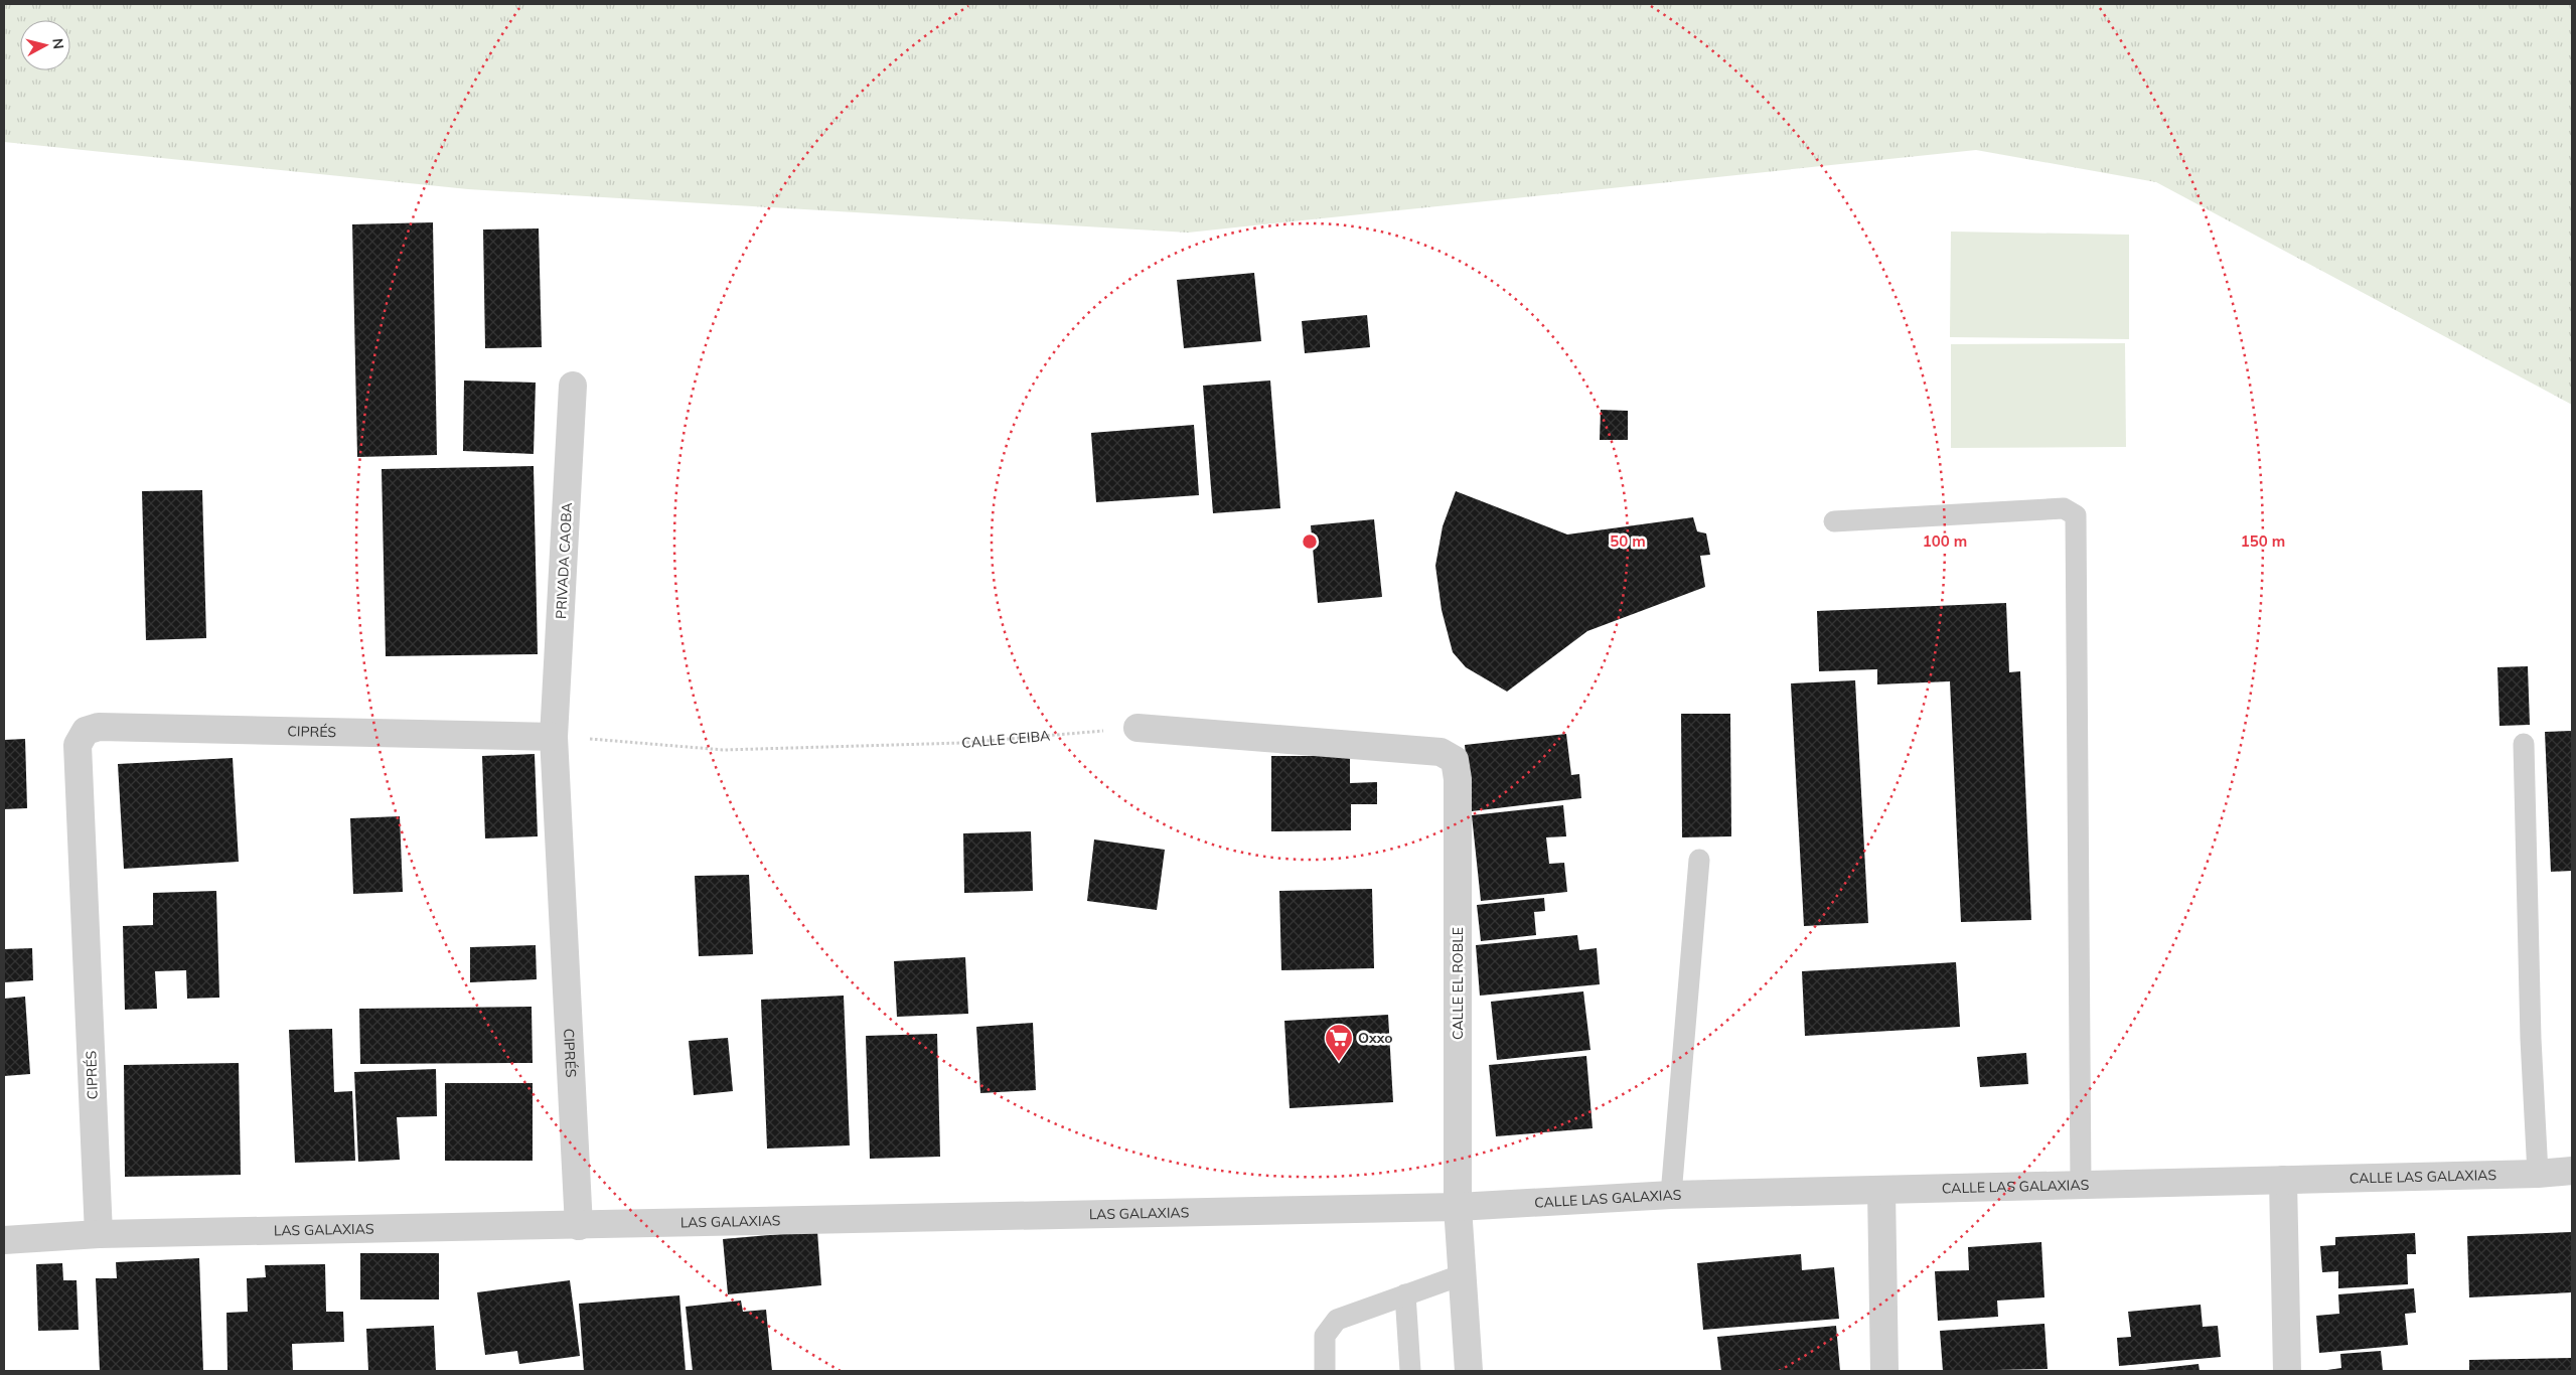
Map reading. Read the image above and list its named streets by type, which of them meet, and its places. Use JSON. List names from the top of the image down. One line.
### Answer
{"streets":{"street":["PRIVADA CAOBA","CIPRÉS","CALLE EL ROBLE","CALLE LAS GALAXIAS","LAS GALAXIAS"],"path":["CALLE CEIBA"]},"crossings":[["PRIVADA CAOBA","CIPRÉS"],["PRIVADA CAOBA","CALLE CEIBA"],["CIPRÉS","CALLE CEIBA"],["CIPRÉS","LAS GALAXIAS"],["CALLE CEIBA","CALLE EL ROBLE"],["CALLE EL ROBLE","CALLE LAS GALAXIAS"],["CALLE EL ROBLE","LAS GALAXIAS"],["CALLE LAS GALAXIAS","LAS GALAXIAS"]],"places":{"supermarket":["Oxxo"]},"north":"right","rings":["50 m","100 m","150 m"]}
